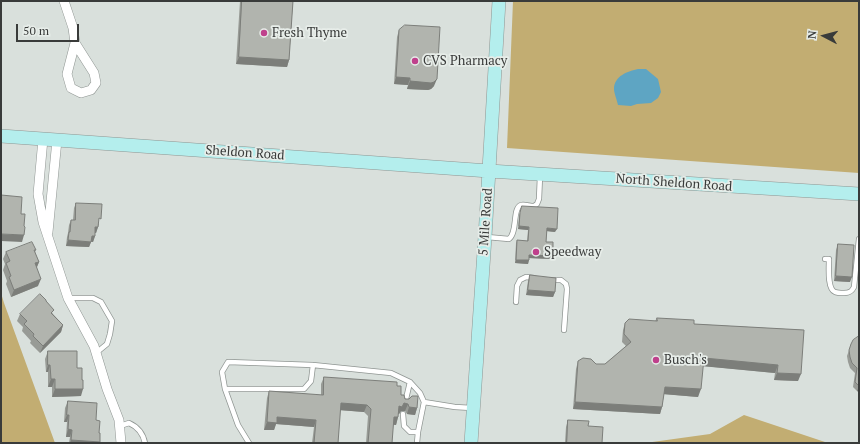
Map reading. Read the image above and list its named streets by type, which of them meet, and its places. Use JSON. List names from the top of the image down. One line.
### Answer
{"streets":{"main road":["Sheldon Road","North Sheldon Road","5 Mile Road"]},"crossings":[["Sheldon Road","North Sheldon Road"],["Sheldon Road","5 Mile Road"],["North Sheldon Road","5 Mile Road"]],"places":["Fresh Thyme","CVS Pharmacy","Speedway","Busch's"],"scale_bar":"50 m","north":"left"}
